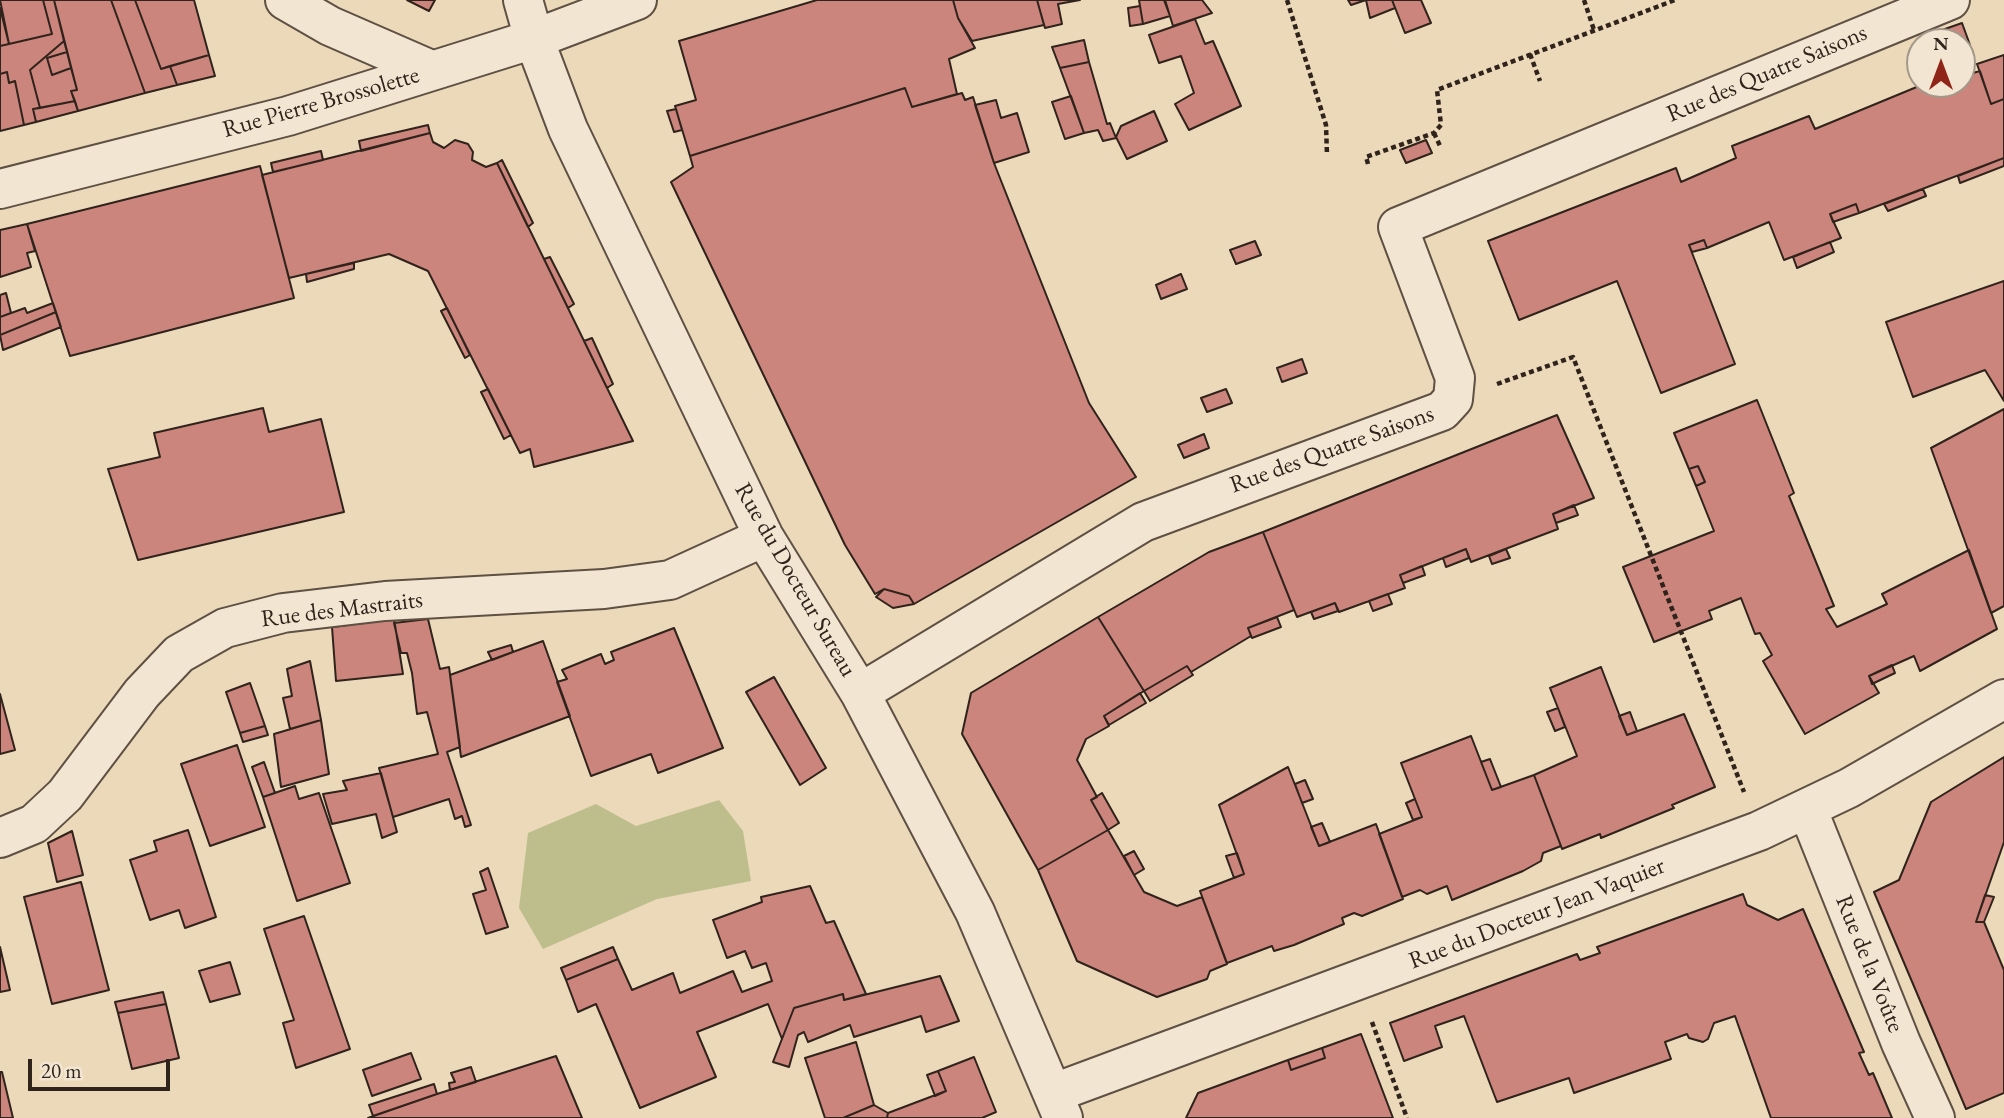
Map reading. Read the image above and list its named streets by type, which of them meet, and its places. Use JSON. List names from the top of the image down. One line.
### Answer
{"streets":{"street":["Rue des Quatre Saisons","Rue Pierre Brossolette","Rue du Docteur Sureau","Rue des Mastraits","Rue du Docteur Jean Vaquier","Rue de la Voûte"]},"crossings":[["Rue des Quatre Saisons","Rue du Docteur Sureau"],["Rue Pierre Brossolette","Rue du Docteur Sureau"],["Rue du Docteur Sureau","Rue des Mastraits"],["Rue du Docteur Sureau","Rue du Docteur Jean Vaquier"],["Rue du Docteur Jean Vaquier","Rue de la Voûte"]],"scale_bar":"20 m","north":"top"}
